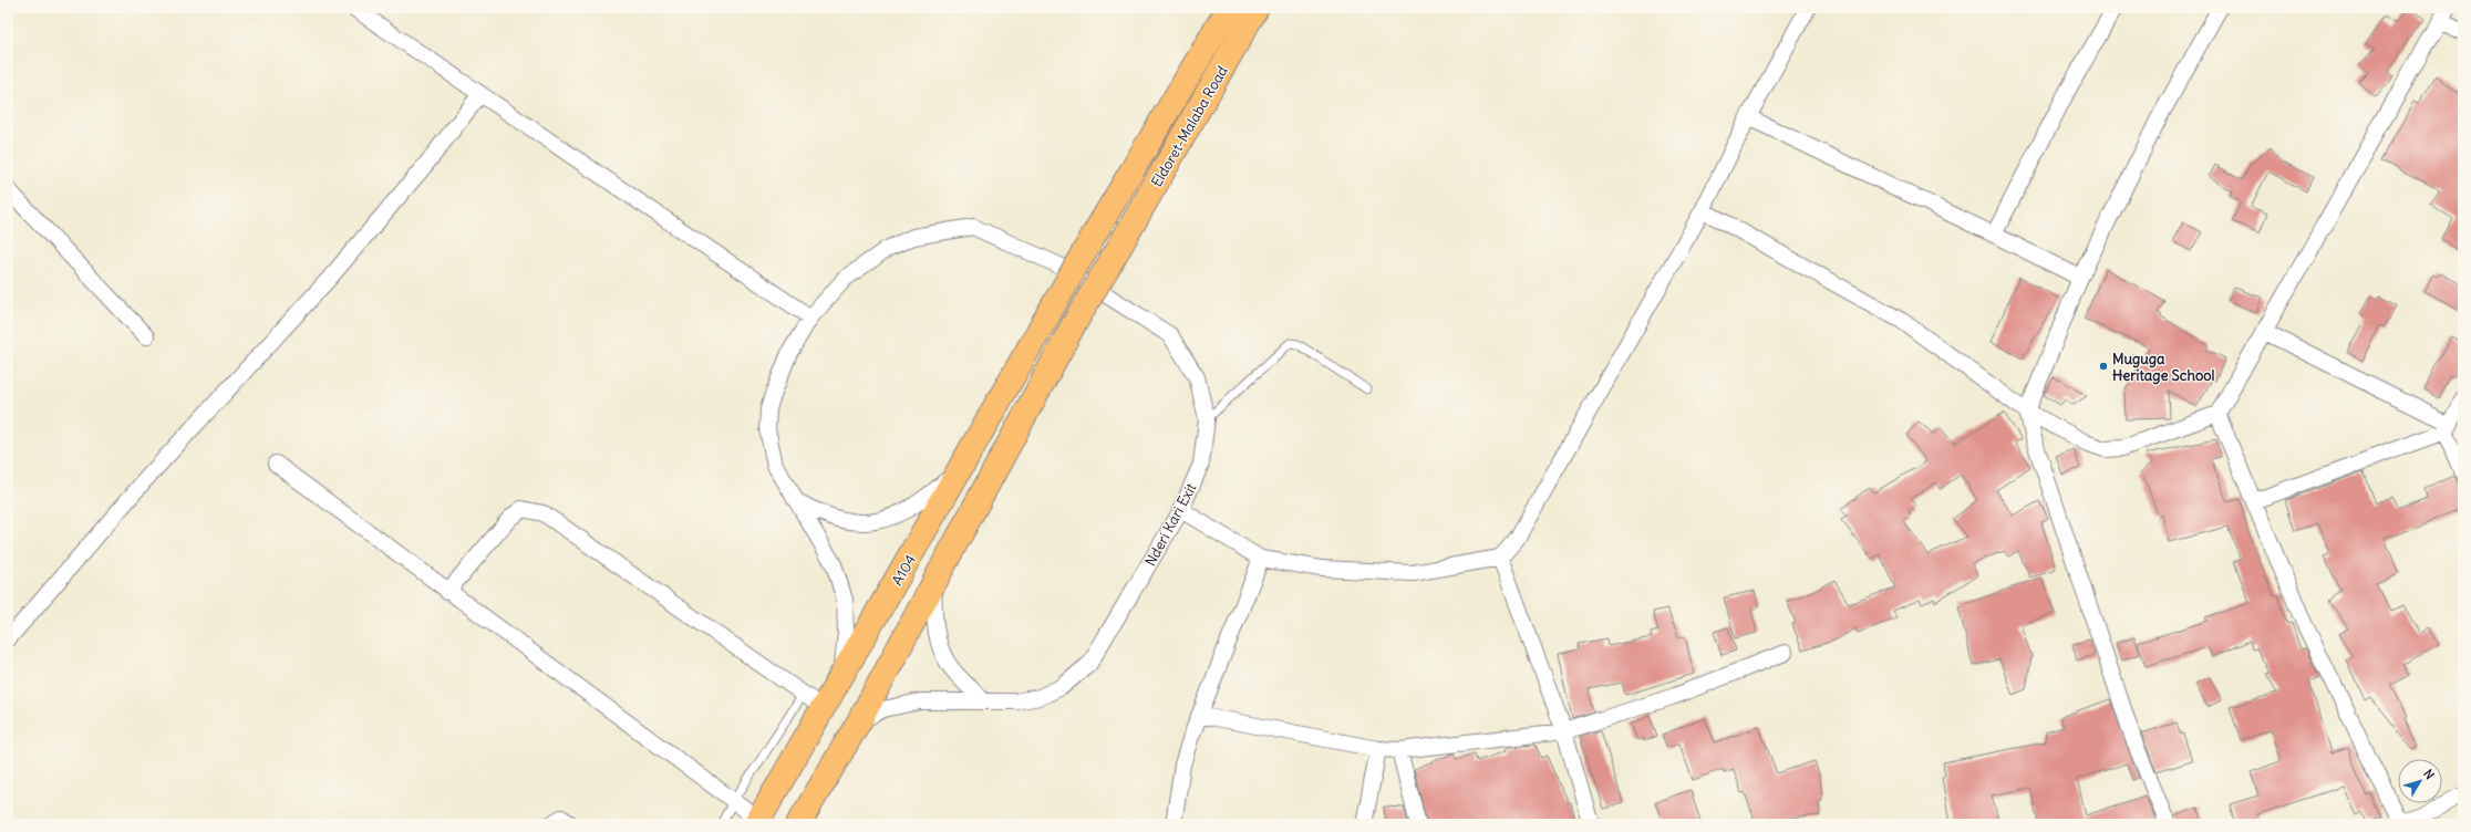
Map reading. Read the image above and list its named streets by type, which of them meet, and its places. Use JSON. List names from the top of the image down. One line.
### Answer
{"streets":{"highway":["Eldoret-Malaba Road","A104"],"street":["Nderi Kari Exit"]},"crossings":[["Eldoret-Malaba Road","Nderi Kari Exit"],["Eldoret-Malaba Road","A104"]],"places":["Muguga Heritage School"],"north":"top right"}
